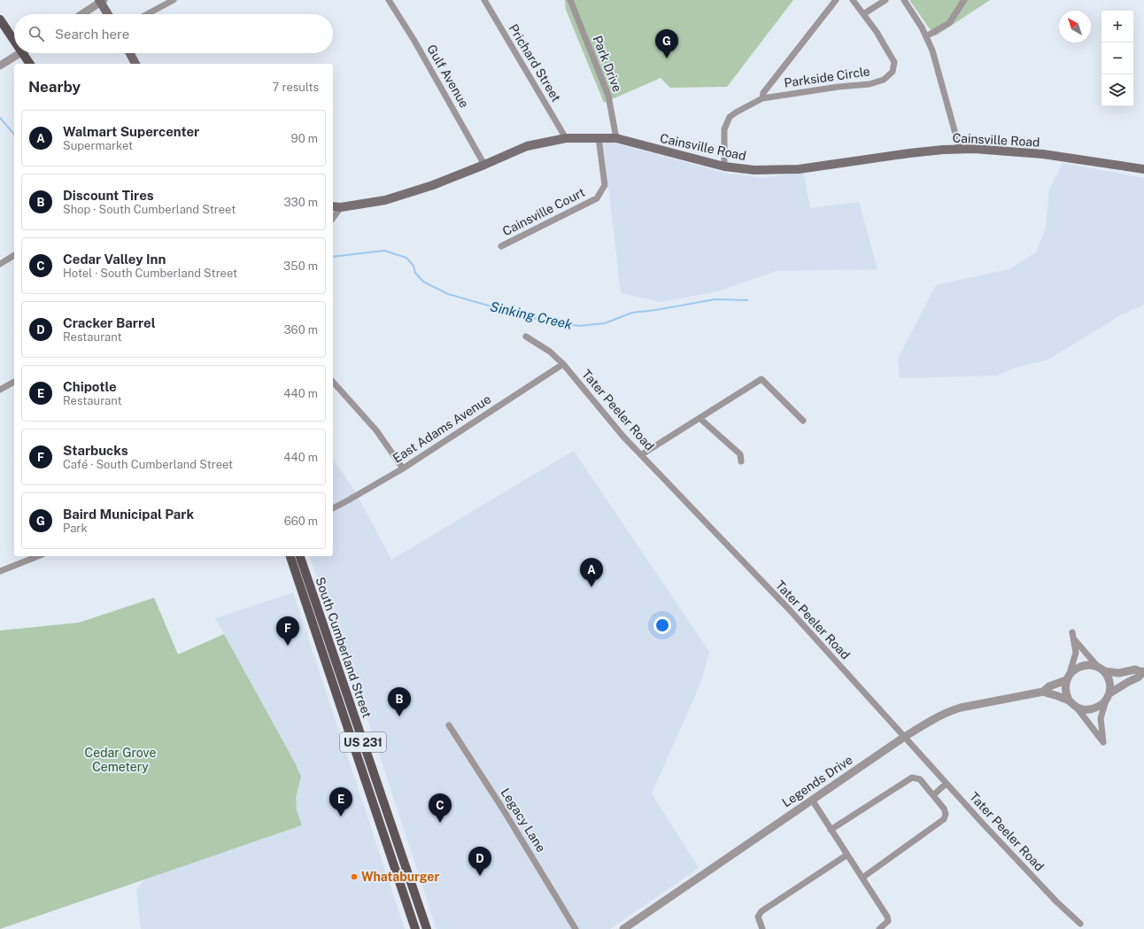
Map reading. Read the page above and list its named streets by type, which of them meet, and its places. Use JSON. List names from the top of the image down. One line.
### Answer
{"streets":{"main road":["Cainsville Road","South Cumberland Street","US 231"],"street":["Prichard Street","Park Drive","Gulf Avenue","Parkside Circle","Cainsville Court","Tater Peeler Road","East Adams Avenue","Legends Drive","Legacy Lane"]},"crossings":[["Prichard Street","Cainsville Road"],["Park Drive","Cainsville Road"],["Gulf Avenue","Cainsville Road"],["Parkside Circle","Cainsville Road"],["Cainsville Road","Cainsville Court"],["Tater Peeler Road","East Adams Avenue"],["Tater Peeler Road","Legends Drive"]],"water":["Sinking Creek"],"parks":["Cedar Grove Cemetery"],"places":["Whataburger"],"north":"top left","page":{"map_buttons":["+","−"],"search":"Search here","pins":["G","A","F","B","E","C","D"],"heading":["Nearby","7 results"],"list":[{"mark":"A","name":"Walmart Supercenter","note":"Supermarket","value":"90 m"},{"mark":"B","name":"Discount Tires","note":"Shop · South Cumberland Street","value":"330 m"},{"mark":"C","name":"Cedar Valley Inn","note":"Hotel · South Cumberland Street","value":"350 m"},{"mark":"D","name":"Cracker Barrel","note":"Restaurant","value":"360 m"},{"mark":"E","name":"Chipotle","note":"Restaurant","value":"440 m"},{"mark":"F","name":"Starbucks","note":"Café · South Cumberland Street","value":"440 m"},{"mark":"G","name":"Baird Municipal Park","note":"Park","value":"660 m"}]}}
